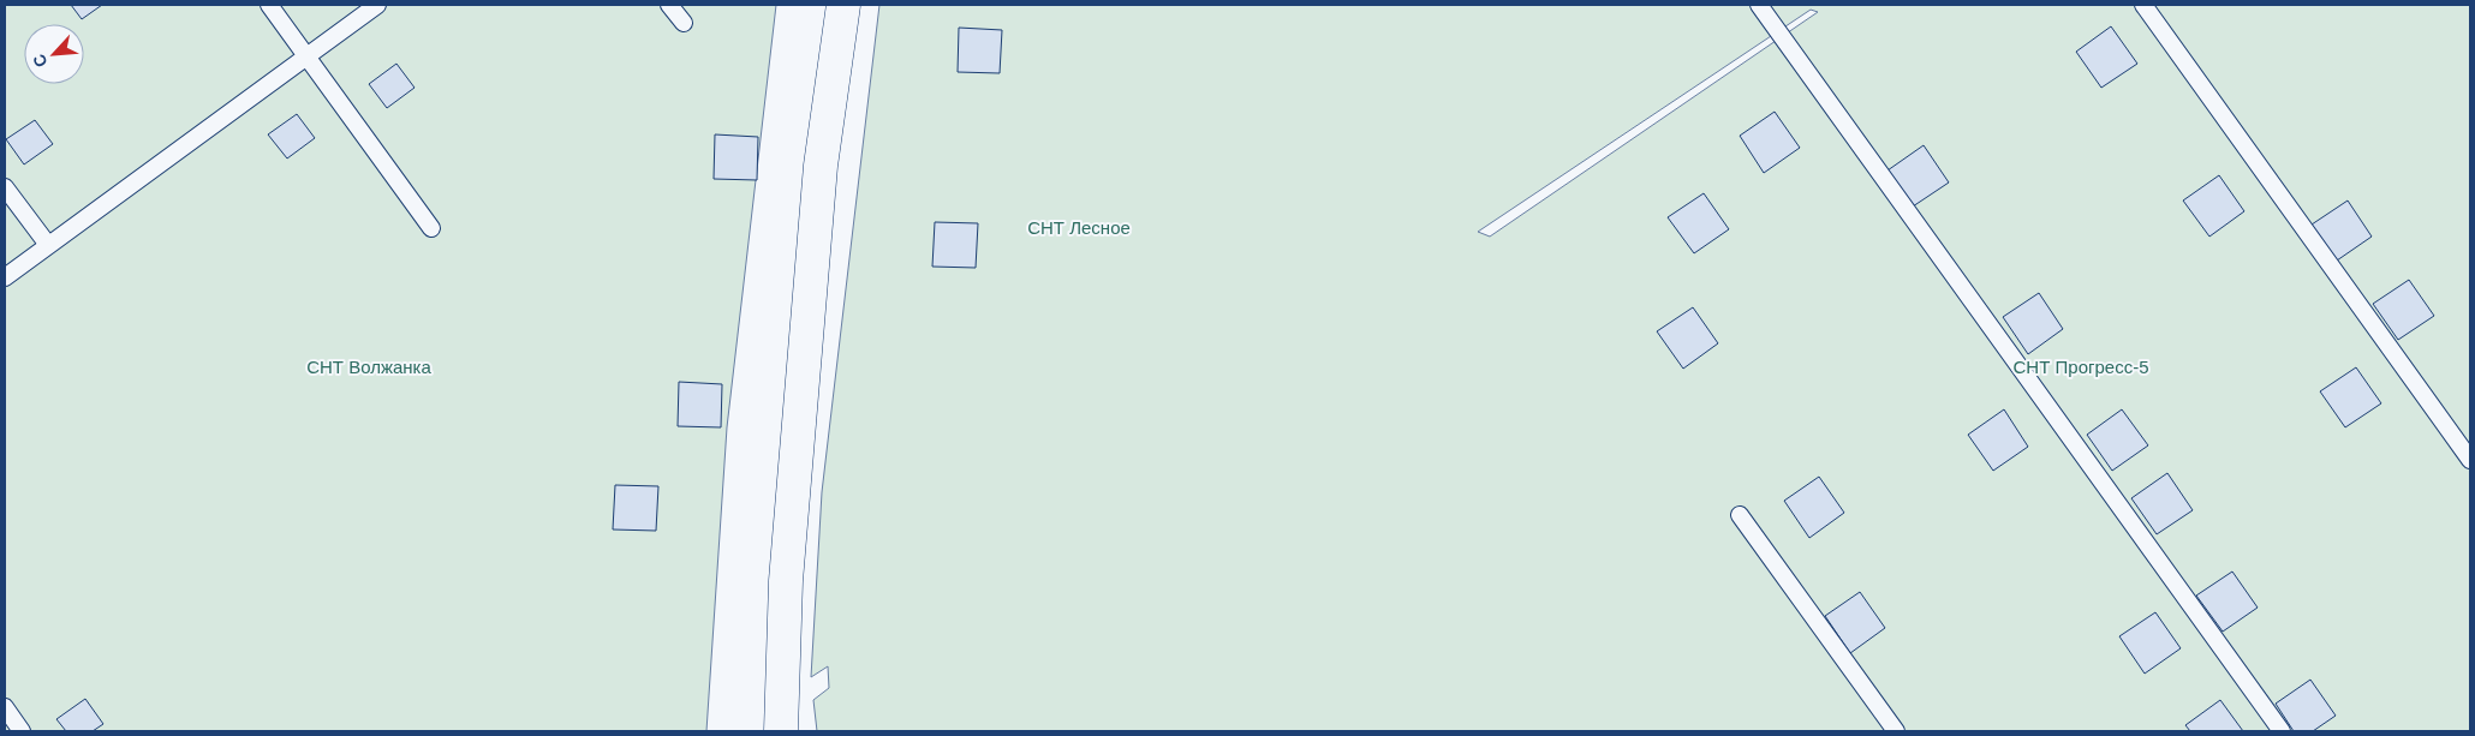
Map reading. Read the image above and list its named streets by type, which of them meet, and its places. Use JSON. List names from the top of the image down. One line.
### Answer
{"parks":["СНТ Лесное","СНТ Волжанка","СНТ Прогресс-5"],"north":"bottom left"}
